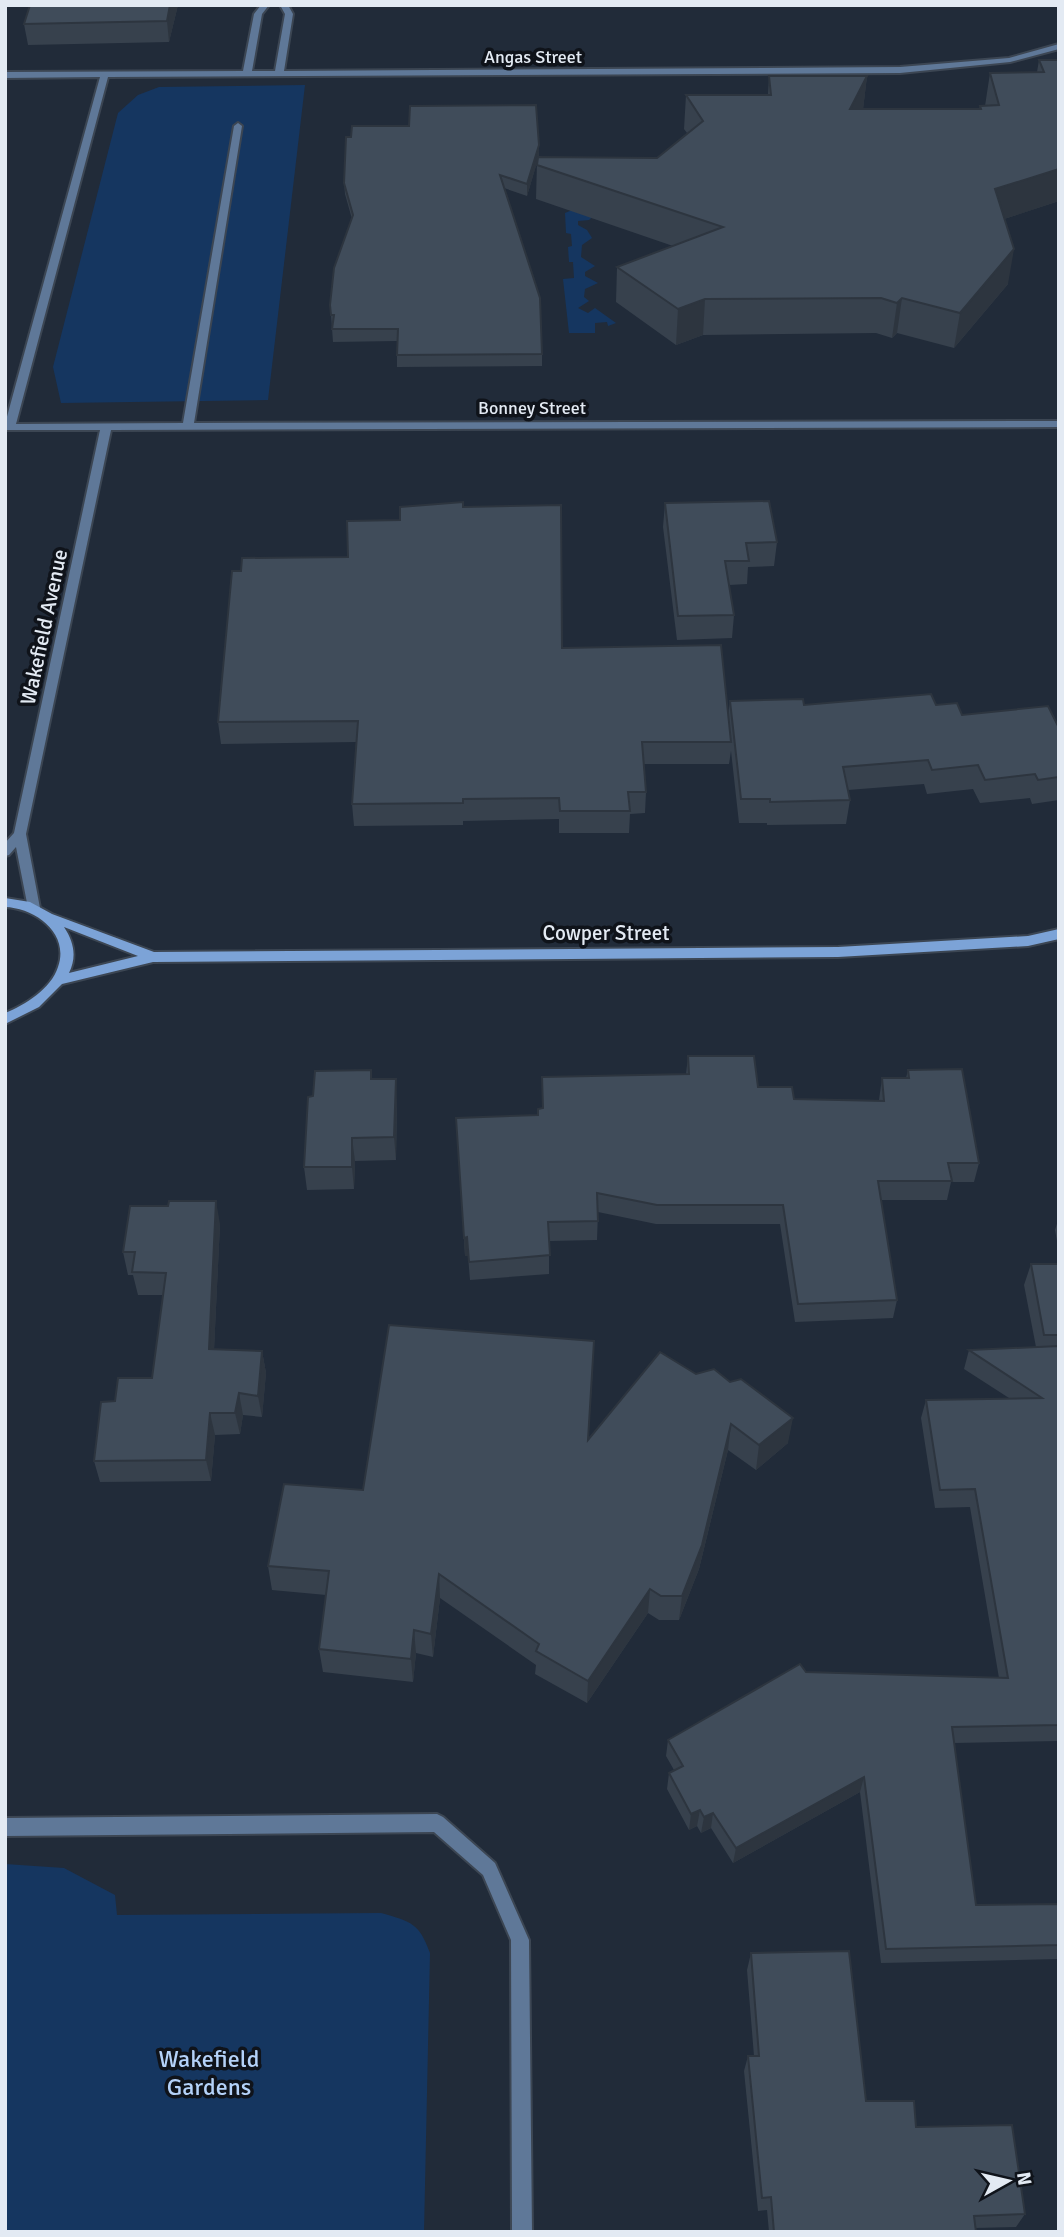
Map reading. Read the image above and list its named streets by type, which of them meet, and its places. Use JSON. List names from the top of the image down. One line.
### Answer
{"streets":{"street":["Angas Street","Bonney Street","Wakefield Avenue","Cowper Street"]},"crossings":[["Bonney Street","Wakefield Avenue"],["Wakefield Avenue","Cowper Street"]],"parks":["Wakefield Gardens"],"north":"right"}
